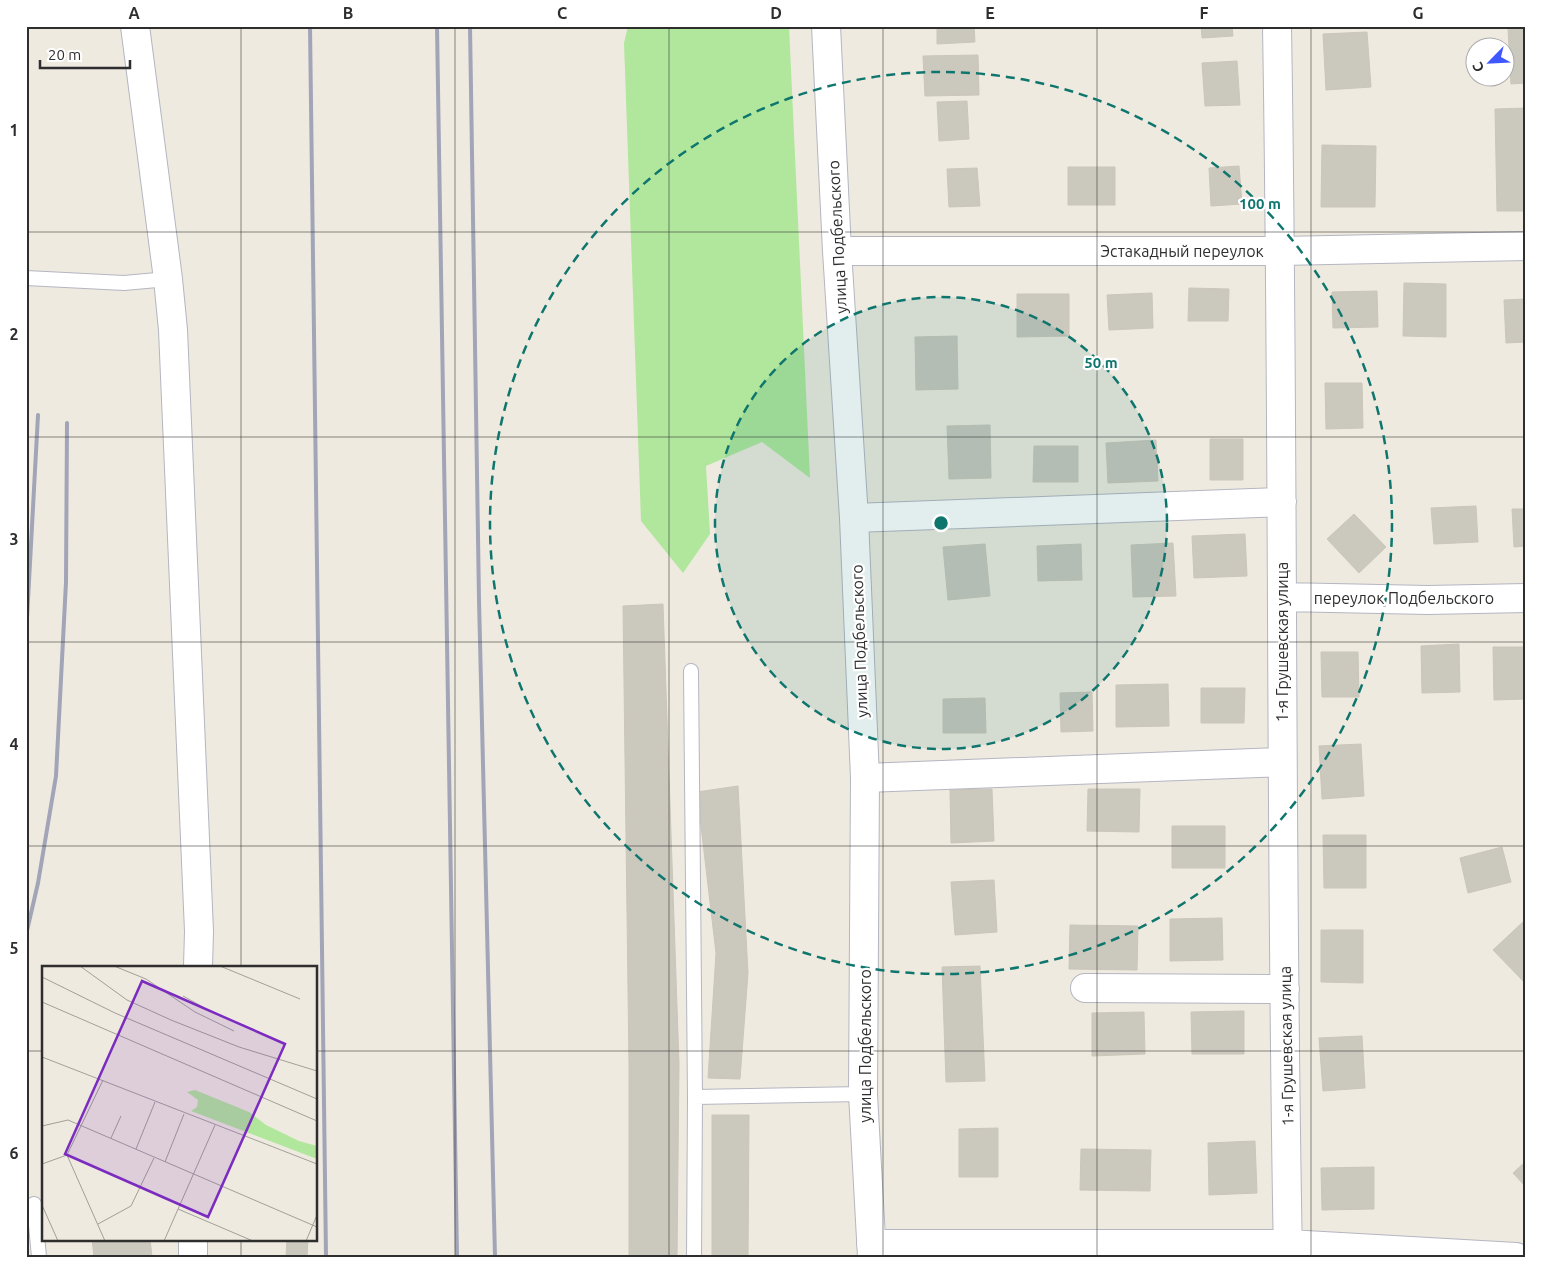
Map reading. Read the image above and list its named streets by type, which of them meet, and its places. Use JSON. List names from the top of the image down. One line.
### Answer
{"streets":{"street":["улица Подбельского","Эстакадный переулок","переулок Подбельского","1-я Грушевская улица"]},"crossings":[["улица Подбельского","Эстакадный переулок"],["Эстакадный переулок","1-я Грушевская улица"],["переулок Подбельского","1-я Грушевская улица"]],"scale_bar":"20 m","north":"bottom left","grid":{"columns":["A","B","C","D","E","F","G"],"rows":["1","2","3","4","5","6"]},"rings":["100 m","50 m"]}
